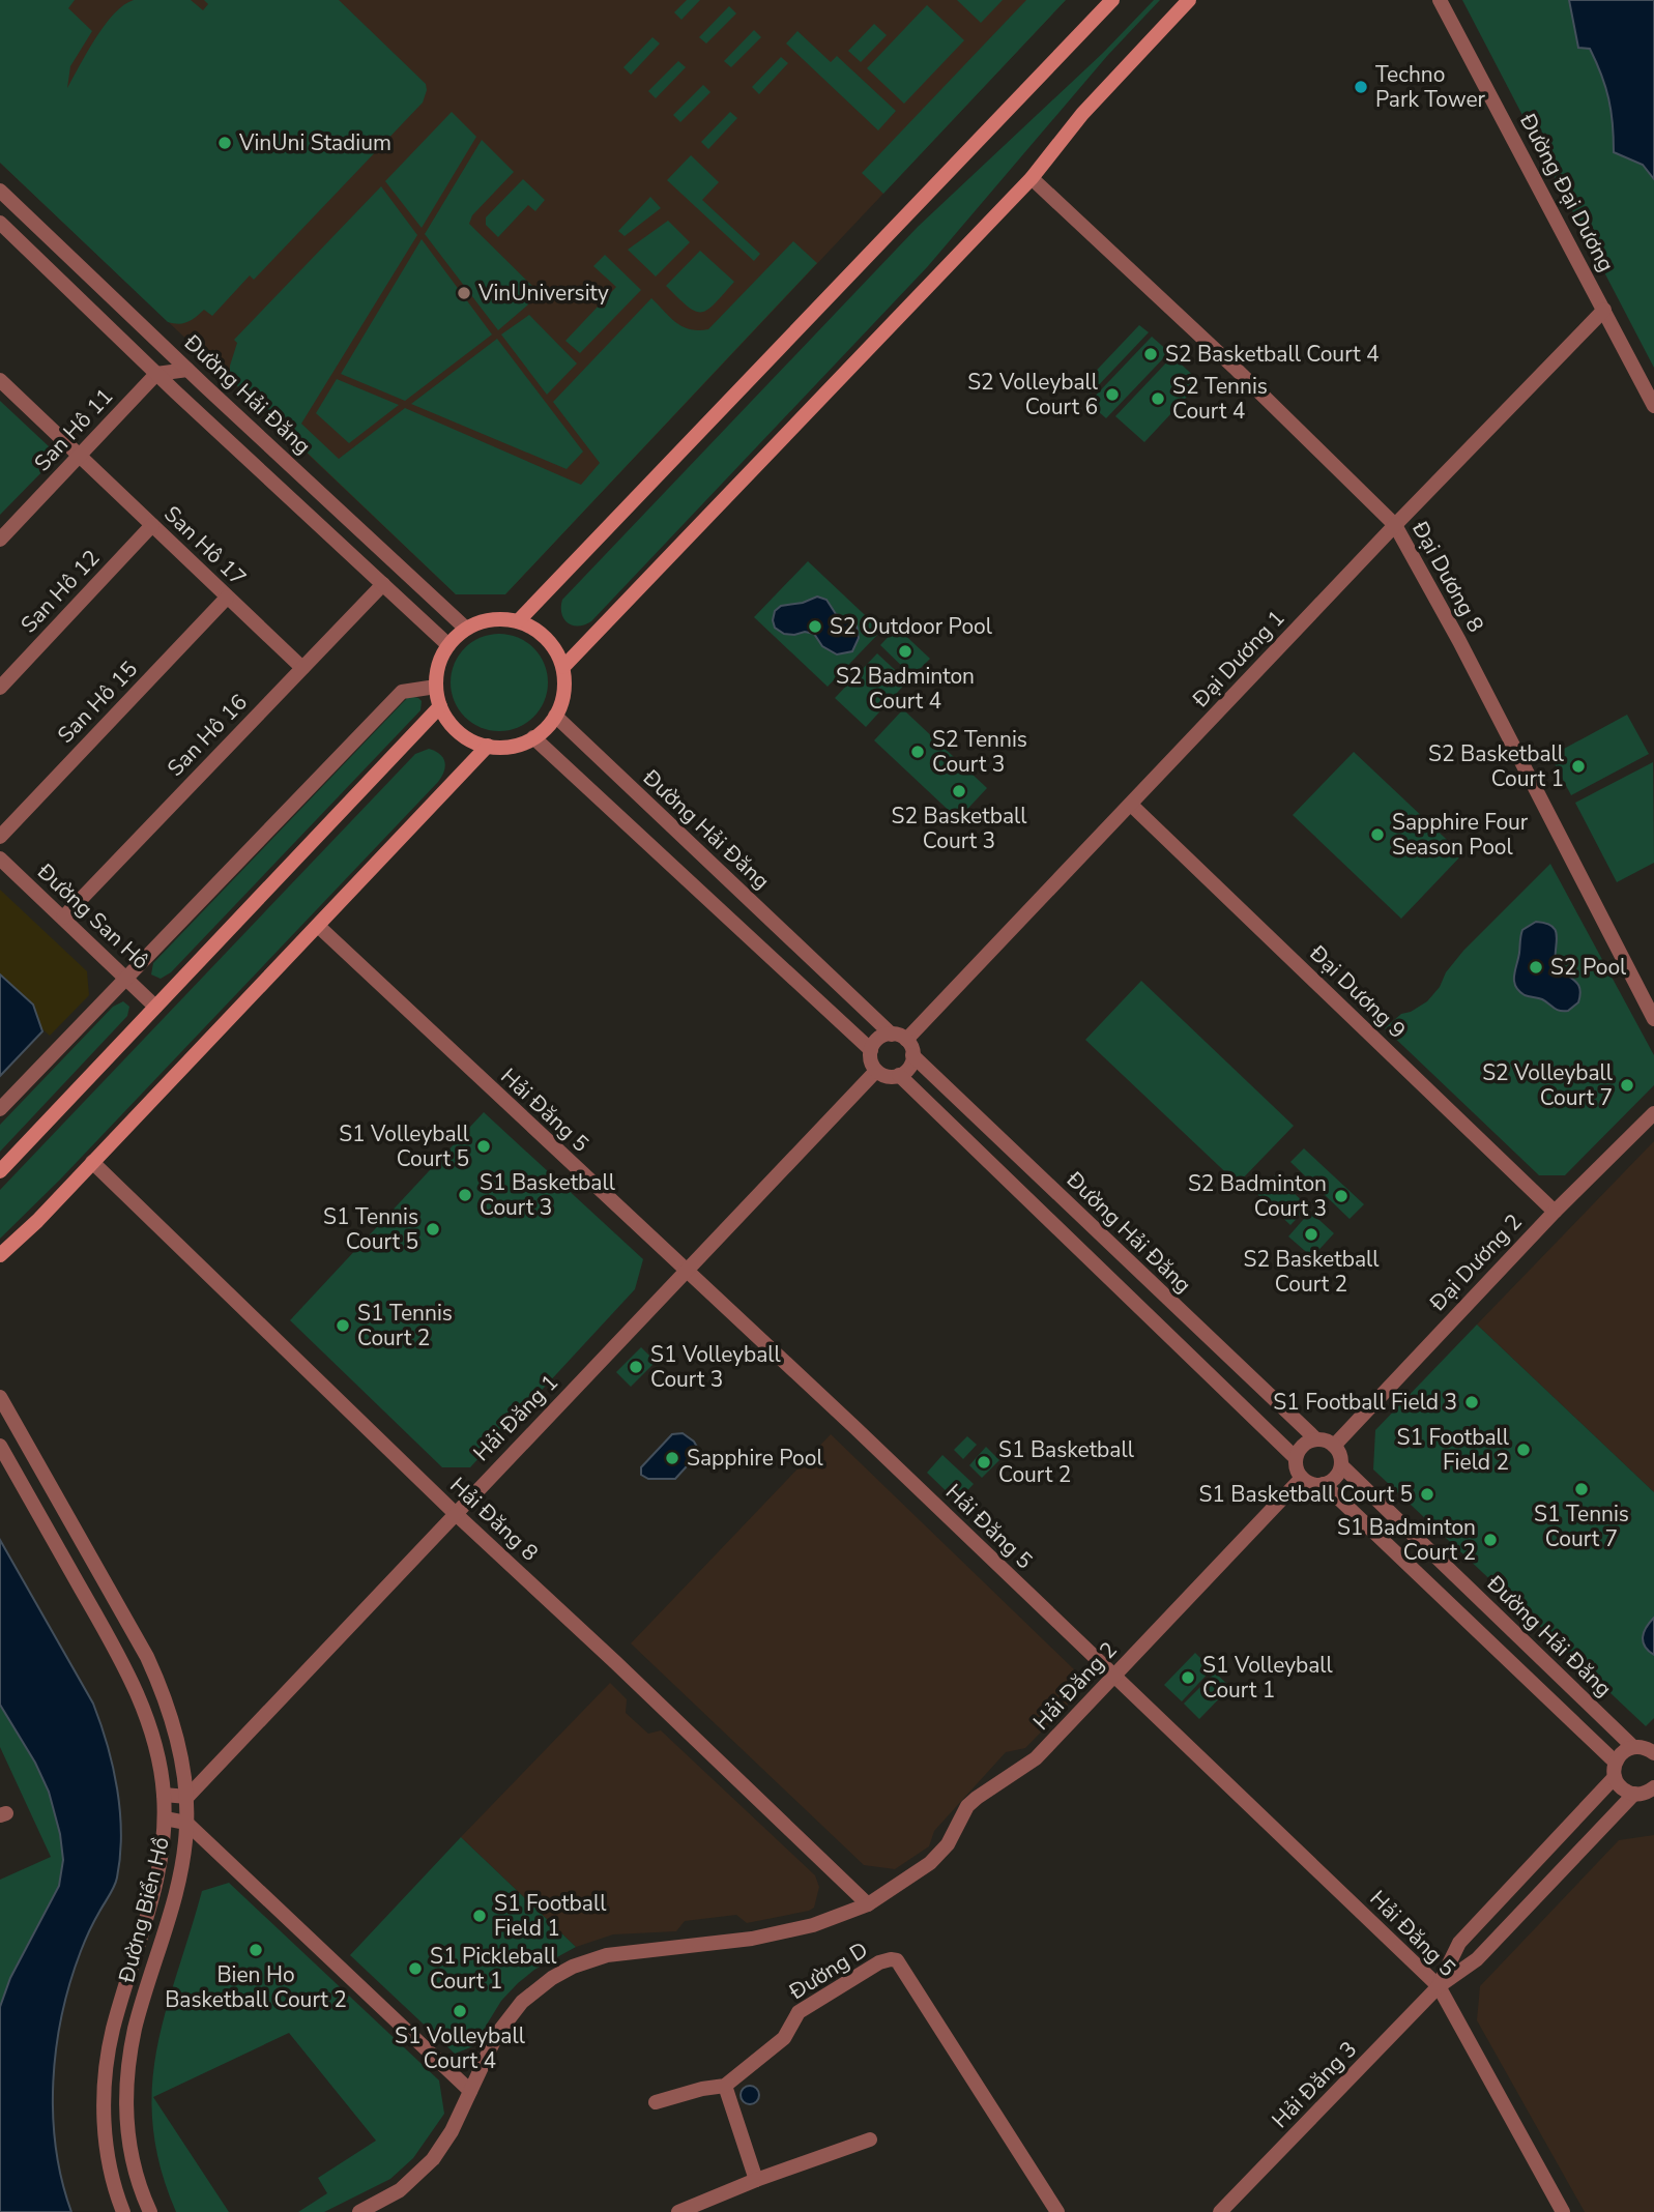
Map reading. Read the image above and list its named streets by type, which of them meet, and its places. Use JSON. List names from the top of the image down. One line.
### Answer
{"streets":{"street":["Đường Đại Dương","Đường Hải Đăng","San Hô 11","San Hô 17","Đại Dương 8","San Hô 12","Đại Dương 1","San Hô 15","San Hô 16","Đường San Hô","Đại Dương 9","Hải Đăng 5","Đại Dương 2","Hải Đăng 1","Hải Đăng 8","Hải Đăng 2","Đường Biển Hồ","Đường D","Hải Đăng 3"]},"crossings":[["Đường Đại Dương","Đại Dương 1"],["Đường Hải Đăng","Đại Dương 1"],["Đường Hải Đăng","Đại Dương 2"],["Đường Hải Đăng","Hải Đăng 1"],["Đường Hải Đăng","Hải Đăng 2"],["Đường Hải Đăng","Hải Đăng 3"],["San Hô 11","San Hô 17"],["San Hô 17","San Hô 12"],["San Hô 17","San Hô 15"],["San Hô 17","San Hô 16"],["Đại Dương 8","Đại Dương 1"],["Đại Dương 1","Đại Dương 9"],["Đại Dương 1","Hải Đăng 1"],["San Hô 16","Đường San Hô"],["Đại Dương 9","Đại Dương 2"],["Hải Đăng 5","Hải Đăng 1"],["Hải Đăng 5","Hải Đăng 2"],["Hải Đăng 5","Hải Đăng 3"],["Đại Dương 2","Hải Đăng 2"],["Hải Đăng 1","Hải Đăng 8"],["Hải Đăng 1","Đường Biển Hồ"],["Hải Đăng 8","Hải Đăng 2"]],"places":["Techno Park Tower","VinUni Stadium","VinUniversity","S2 Basketball Court 4","S2 Volleyball Court 6","S2 Tennis Court 4","S2 Outdoor Pool","S2 Badminton Court 4","S2 Tennis Court 3","S2 Basketball Court 1","S2 Basketball Court 3","Sapphire Four Season Pool","S2 Pool","S2 Volleyball Court 7","S1 Volleyball Court 5","S1 Basketball Court 3","S2 Badminton Court 3","S1 Tennis Court 5","S2 Basketball Court 2","S1 Tennis Court 2","S1 Volleyball Court 3","S1 Football Field 3","S1 Football Field 2","Sapphire Pool","S1 Basketball Court 2","S1 Tennis Court 7","S1 Basketball Court 5","S1 Badminton Court 2","S1 Volleyball Court 1","S1 Football Field 1","Bien Ho Basketball Court 2","S1 Pickleball Court 1","S1 Volleyball Court 4"]}
